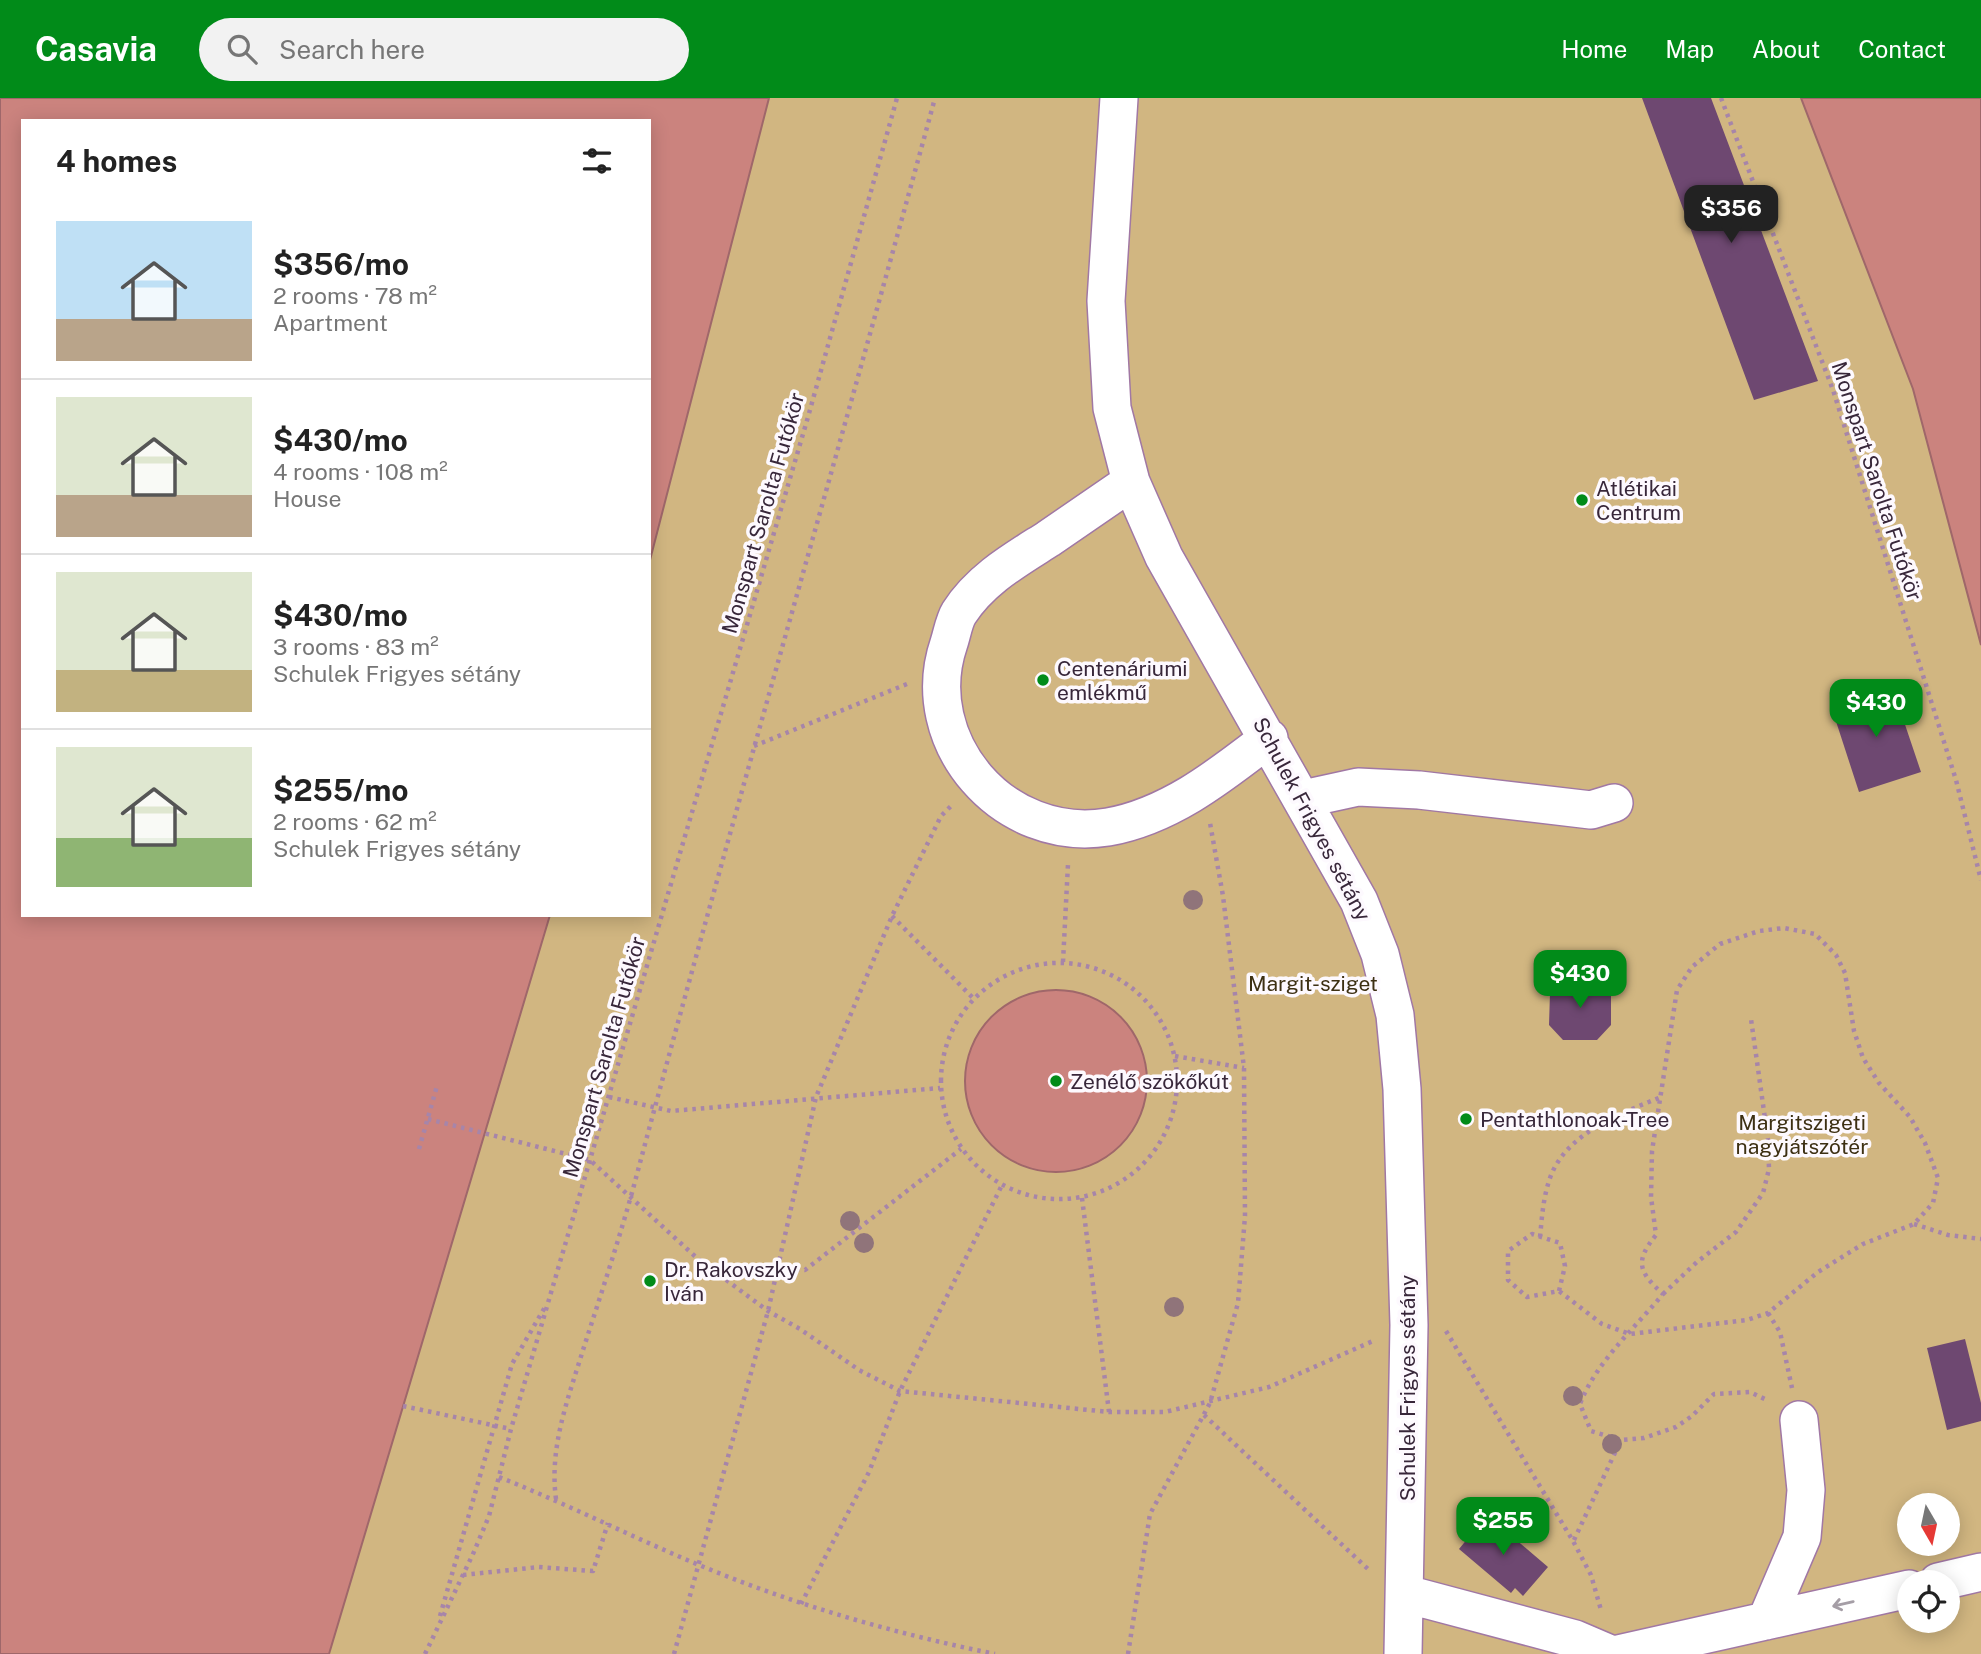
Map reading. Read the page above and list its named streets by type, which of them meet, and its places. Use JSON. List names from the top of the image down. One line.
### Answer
{"streets":{"street":["Schulek Frigyes sétány"],"path":["Monspart Sarolta Futókör"]},"parks":["Margit-sziget","Margitszigeti nagyjátszótér"],"places":["Atlétikai Centrum","Centenáriumi emlékmű","Zenélő szökőkút","Pentathlonoak-Tree","Dr. Rakovszky Iván"],"north":"bottom","page":{"header":"Casavia","search":"Search here","nav":["Home","Map","About","Contact"],"heading":"4 homes","price":["$356","$430","$430","$255"],"list":[{"name":"$356/mo","note":"2 rooms · 78 m² · Apartment"},{"name":"$430/mo","note":"4 rooms · 108 m² · House"},{"name":"$430/mo","note":"3 rooms · 83 m² · Schulek Frigyes sétány"},{"name":"$255/mo","note":"2 rooms · 62 m² · Schulek Frigyes sétány"}]}}
